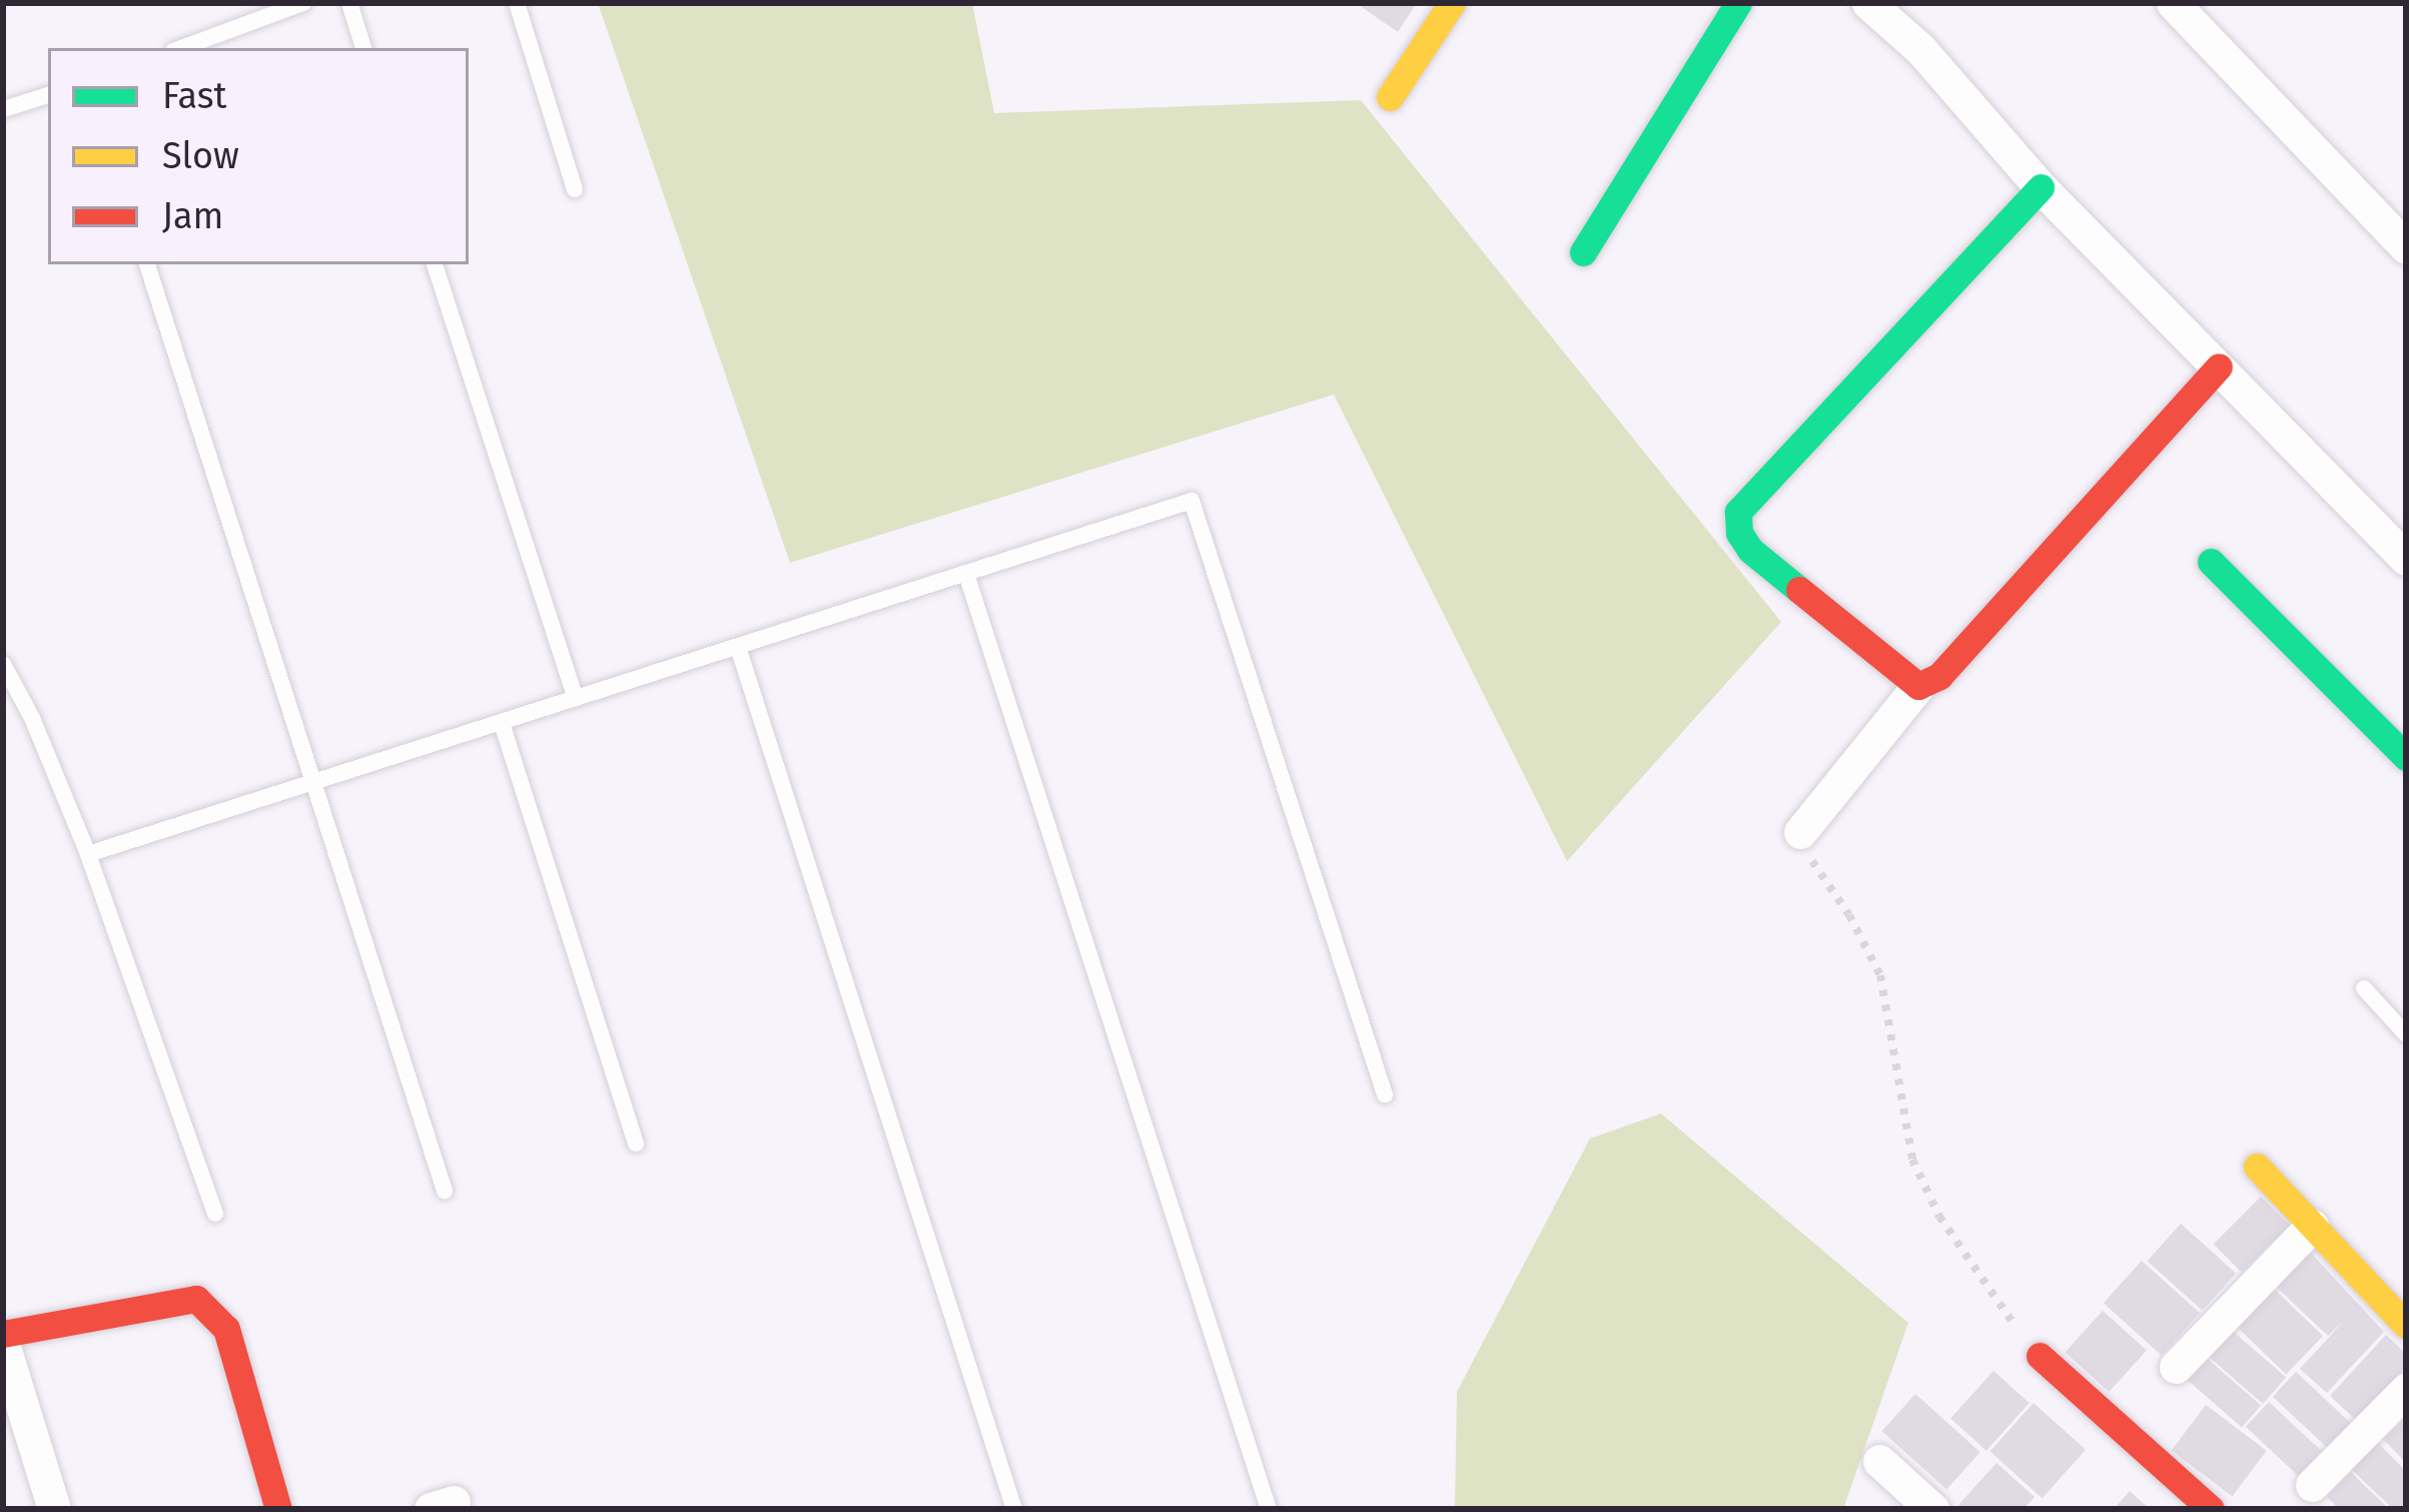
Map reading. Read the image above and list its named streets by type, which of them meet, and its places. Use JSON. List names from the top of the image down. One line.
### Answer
{"legend":["Fast","Slow","Jam"]}
